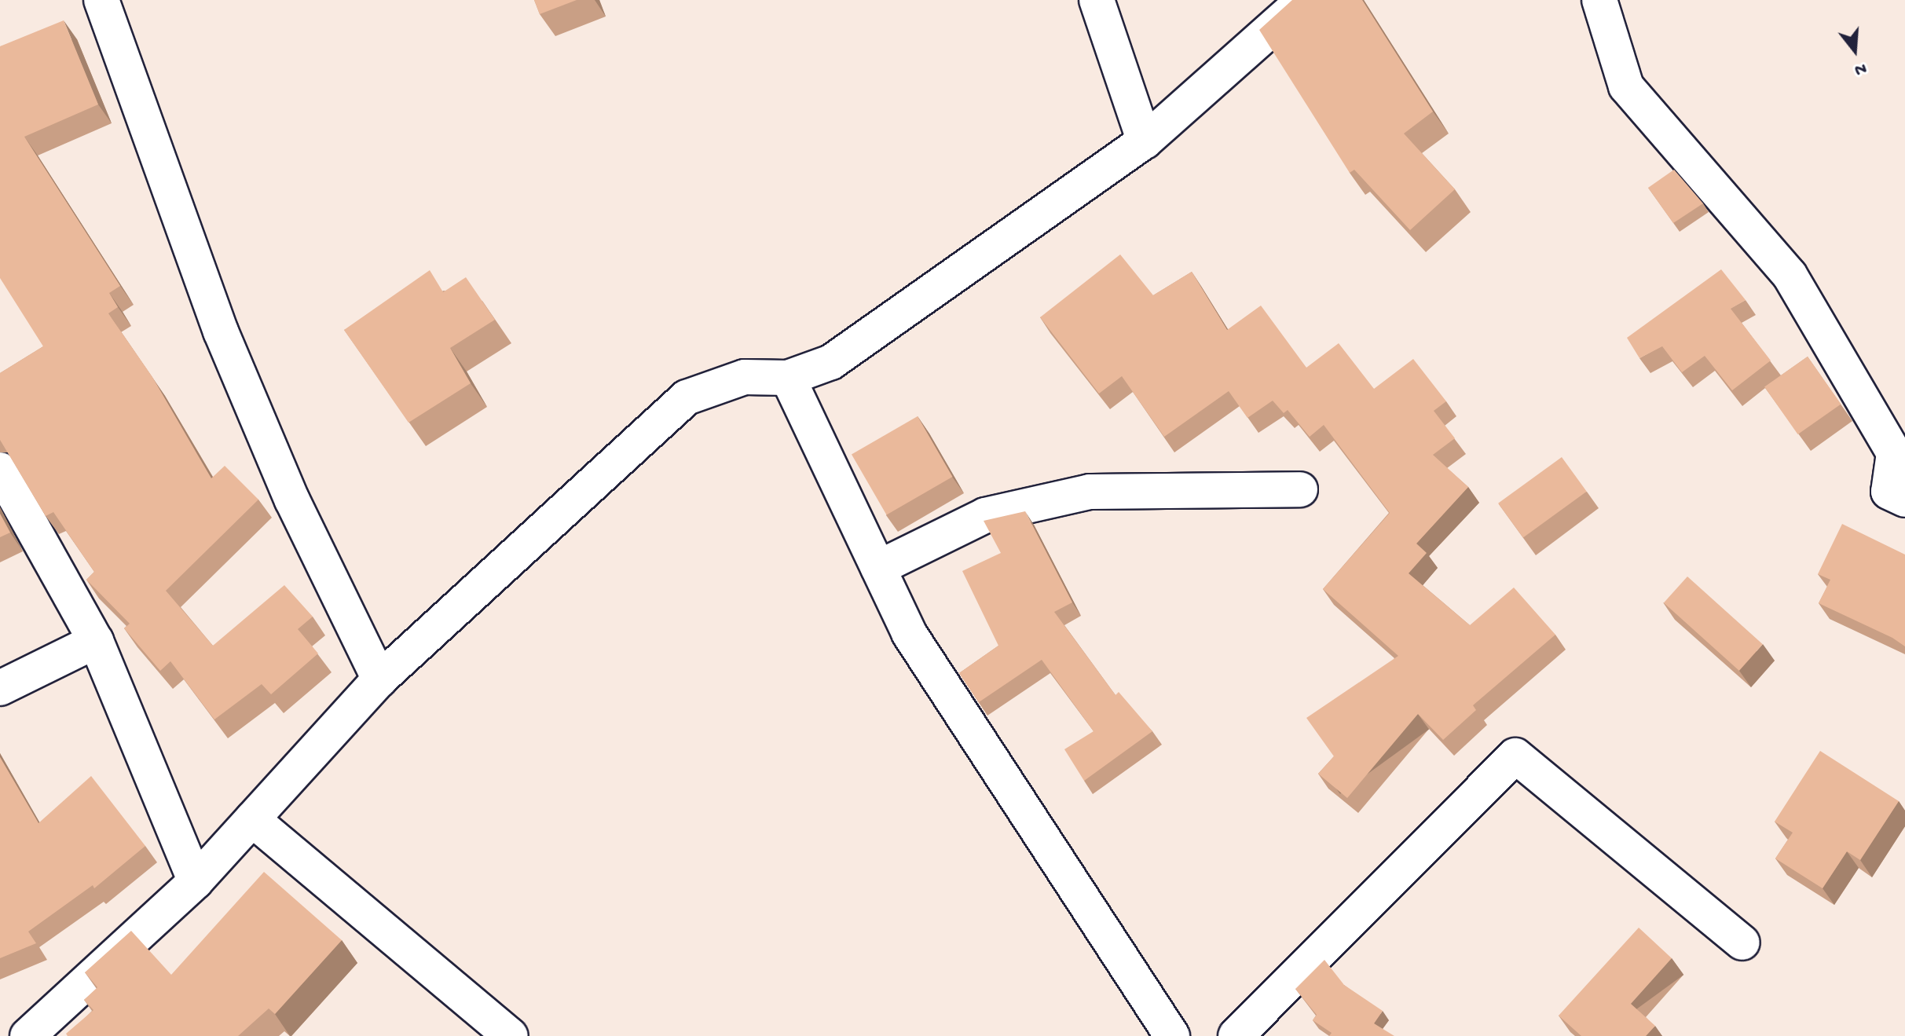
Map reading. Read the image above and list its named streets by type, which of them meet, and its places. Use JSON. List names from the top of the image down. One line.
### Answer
{"north":"bottom"}
